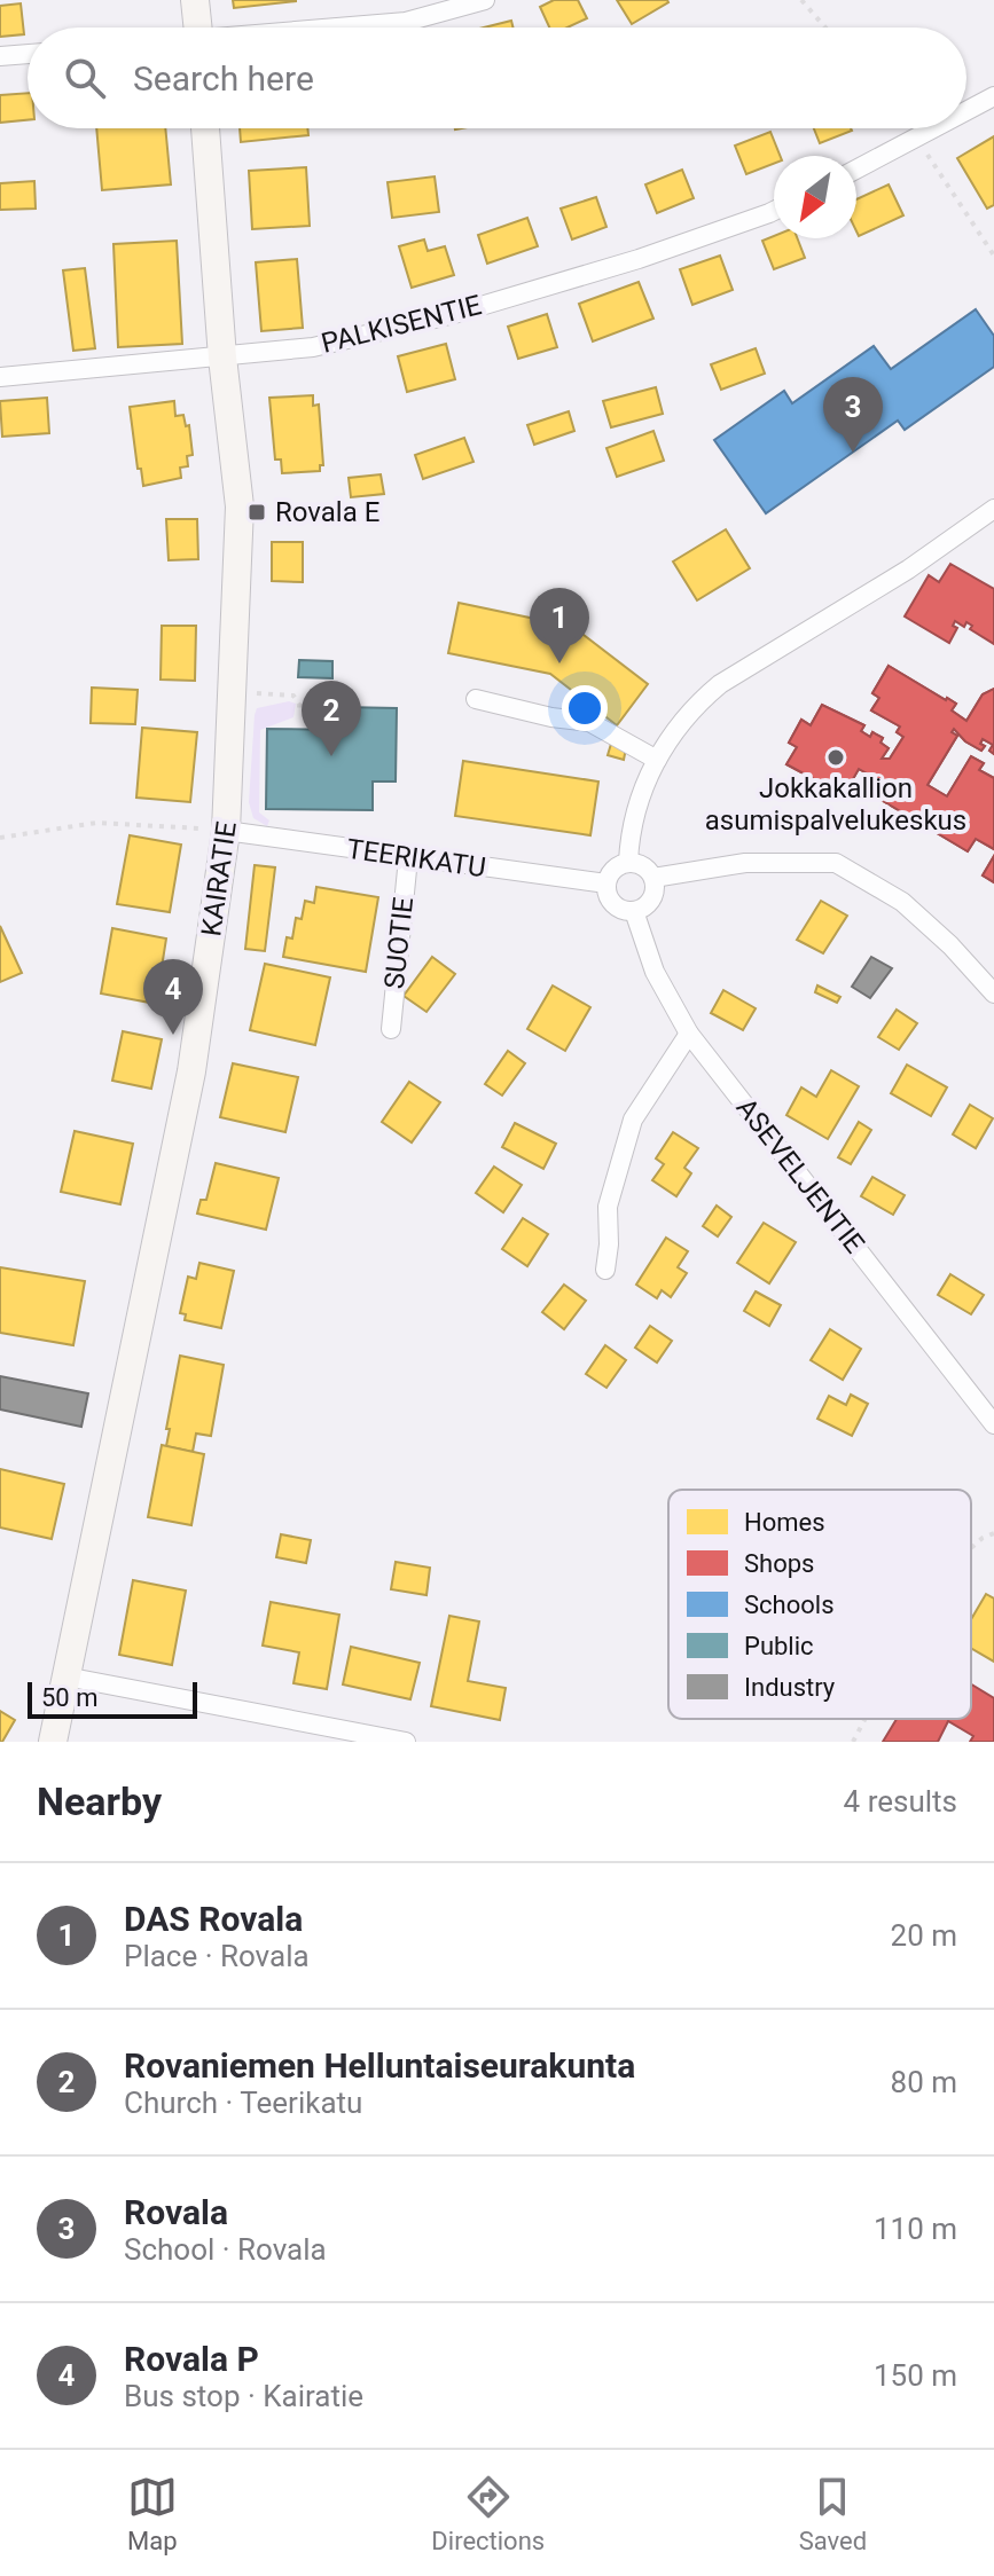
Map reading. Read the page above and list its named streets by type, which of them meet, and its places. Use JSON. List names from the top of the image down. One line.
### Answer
{"streets":{"main road":["KAIRATIE"],"street":["PALKISENTIE","TEERIKATU","SUOTIE","ASEVELJENTIE"]},"crossings":[["PALKISENTIE","KAIRATIE"],["TEERIKATU","KAIRATIE"],["TEERIKATU","SUOTIE"],["TEERIKATU","ASEVELJENTIE"]],"places":{"transit":["Rovala E"],"other":["Jokkakallion asumispalvelukeskus"]},"legend":["Homes","Shops","Schools","Public","Industry"],"scale_bar":"50 m","north":"bottom left","page":{"search":"Search here","pins":["3","1","2","4"],"scale":"50 m","heading":["Nearby","4 results"],"list":[{"mark":"1","name":"DAS Rovala","note":"Place · Rovala","value":"20 m"},{"mark":"2","name":"Rovaniemen Helluntaiseurakunta","note":"Church · Teerikatu","value":"80 m"},{"mark":"3","name":"Rovala","note":"School · Rovala","value":"110 m"},{"mark":"4","name":"Rovala P","note":"Bus stop · Kairatie","value":"150 m"}],"nav":["Map","Directions","Saved"]}}
